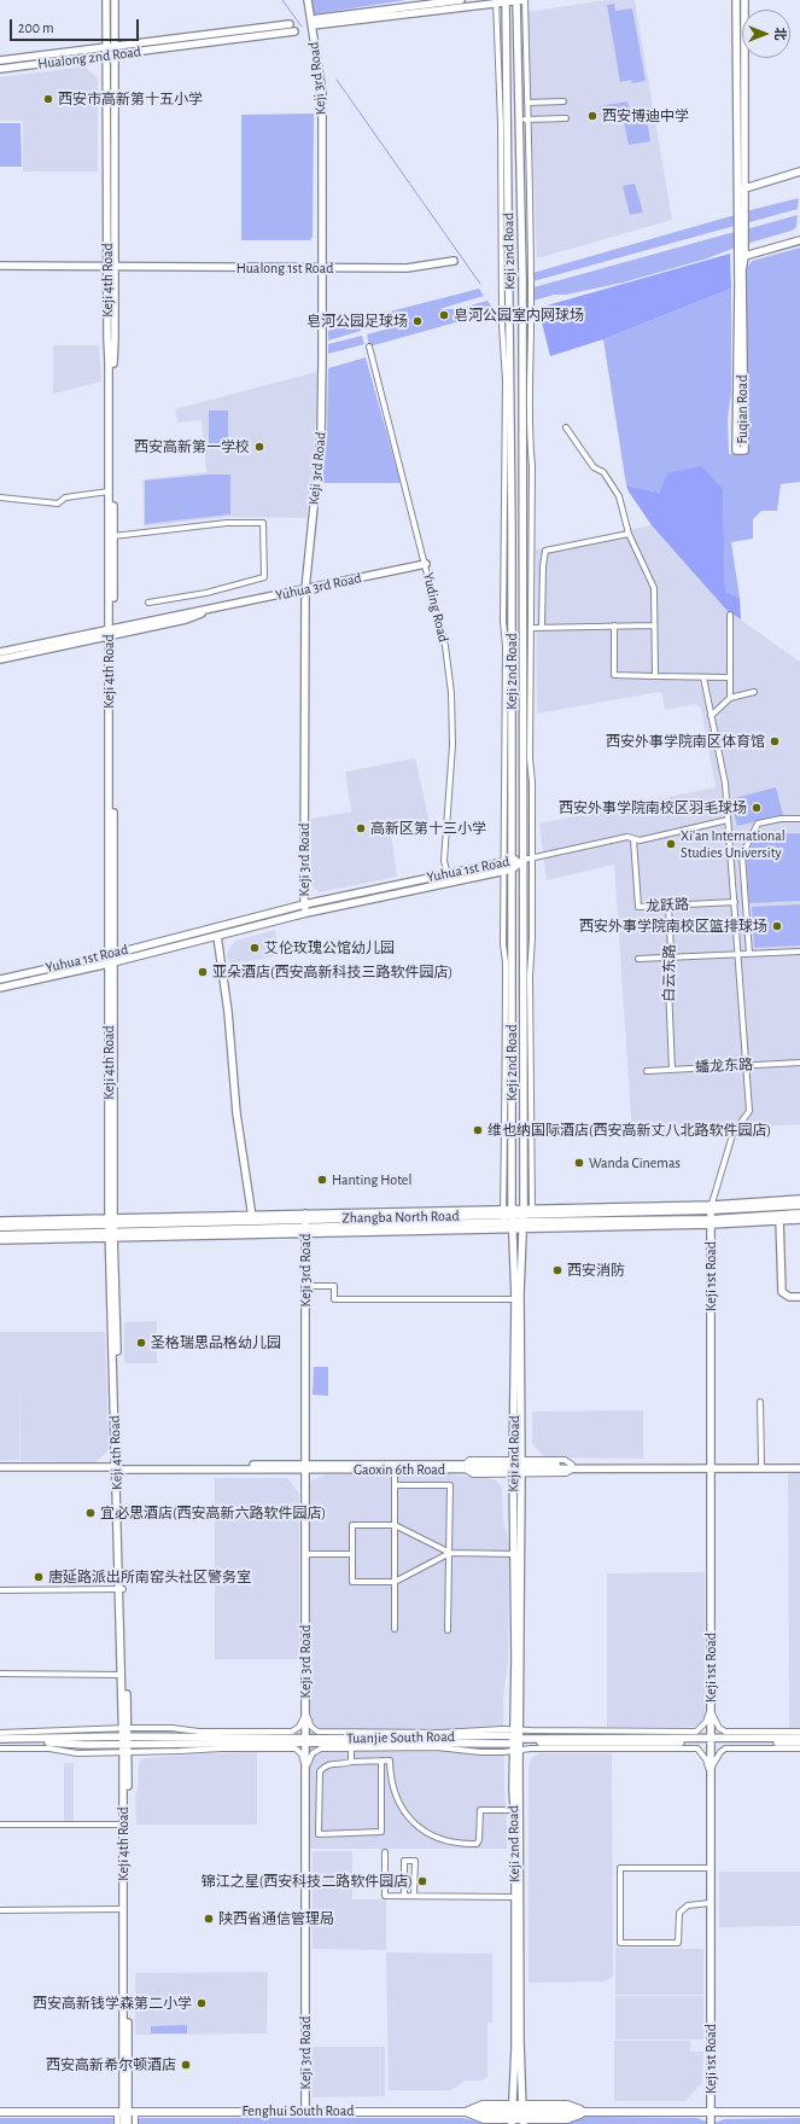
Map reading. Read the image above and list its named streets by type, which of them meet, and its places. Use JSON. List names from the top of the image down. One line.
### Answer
{"streets":{"main road":["Zhangba North Road","Fenghui South Road"],"street":["Hualong 2nd Road","Keji 3rd Road","Keji 2nd Road","Hualong 1st Road","Keji 4th Road","Fuqian Road","Yuhua 3rd Road","Yuding Road","Yuhua 1st Road","龙跃路","白云东路","蟠龙东路","Keji 1st Road","Gaoxin 6th Road","Tuanjie South Road"]},"crossings":[["Hualong 2nd Road","Keji 4th Road"],["Keji 3rd Road","Hualong 1st Road"],["Keji 3rd Road","Yuhua 3rd Road"],["Keji 3rd Road","Yuhua 1st Road"],["Keji 3rd Road","Zhangba North Road"],["Keji 3rd Road","Gaoxin 6th Road"],["Keji 3rd Road","Tuanjie South Road"],["Keji 3rd Road","Fenghui South Road"],["Keji 2nd Road","Yuhua 1st Road"],["Keji 2nd Road","Zhangba North Road"],["Keji 2nd Road","Gaoxin 6th Road"],["Keji 2nd Road","Tuanjie South Road"],["Keji 2nd Road","Fenghui South Road"],["Hualong 1st Road","Keji 4th Road"],["Keji 4th Road","Yuhua 3rd Road"],["Keji 4th Road","Yuhua 1st Road"],["Keji 4th Road","Zhangba North Road"],["Keji 4th Road","Gaoxin 6th Road"],["Keji 4th Road","Tuanjie South Road"],["Keji 4th Road","Fenghui South Road"],["Yuhua 3rd Road","Yuding Road"],["Yuding Road","Yuhua 1st Road"],["龙跃路","白云东路"],["白云东路","蟠龙东路"],["Zhangba North Road","Keji 1st Road"],["Keji 1st Road","Gaoxin 6th Road"],["Keji 1st Road","Tuanjie South Road"],["Keji 1st Road","Fenghui South Road"]],"places":["西安市高新第十五小学","西安博迪中学","皂河公园室内网球场","皂河公园足球场","西安高新第一学校","西安外事学院南区体育馆","西安外事学院南校区羽毛球场","高新区第十三小学","Xi'an International Studies University","西安外事学院南校区篮排球场","艾伦玫瑰公馆幼儿园","亚朵酒店(西安高新科技三路软件园店)","维也纳国际酒店(西安高新丈八北路软件园店)","Wanda Cinemas","Hanting Hotel","西安消防","圣格瑞思品格幼儿园","宜必思酒店(西安高新六路软件园店)","唐延路派出所南窑头社区警务室","锦江之星(西安科技二路软件园店)","陕西省通信管理局","西安高新钱学森第二小学","西安高新希尔顿酒店"],"scale_bar":"200 m","north":"right"}
